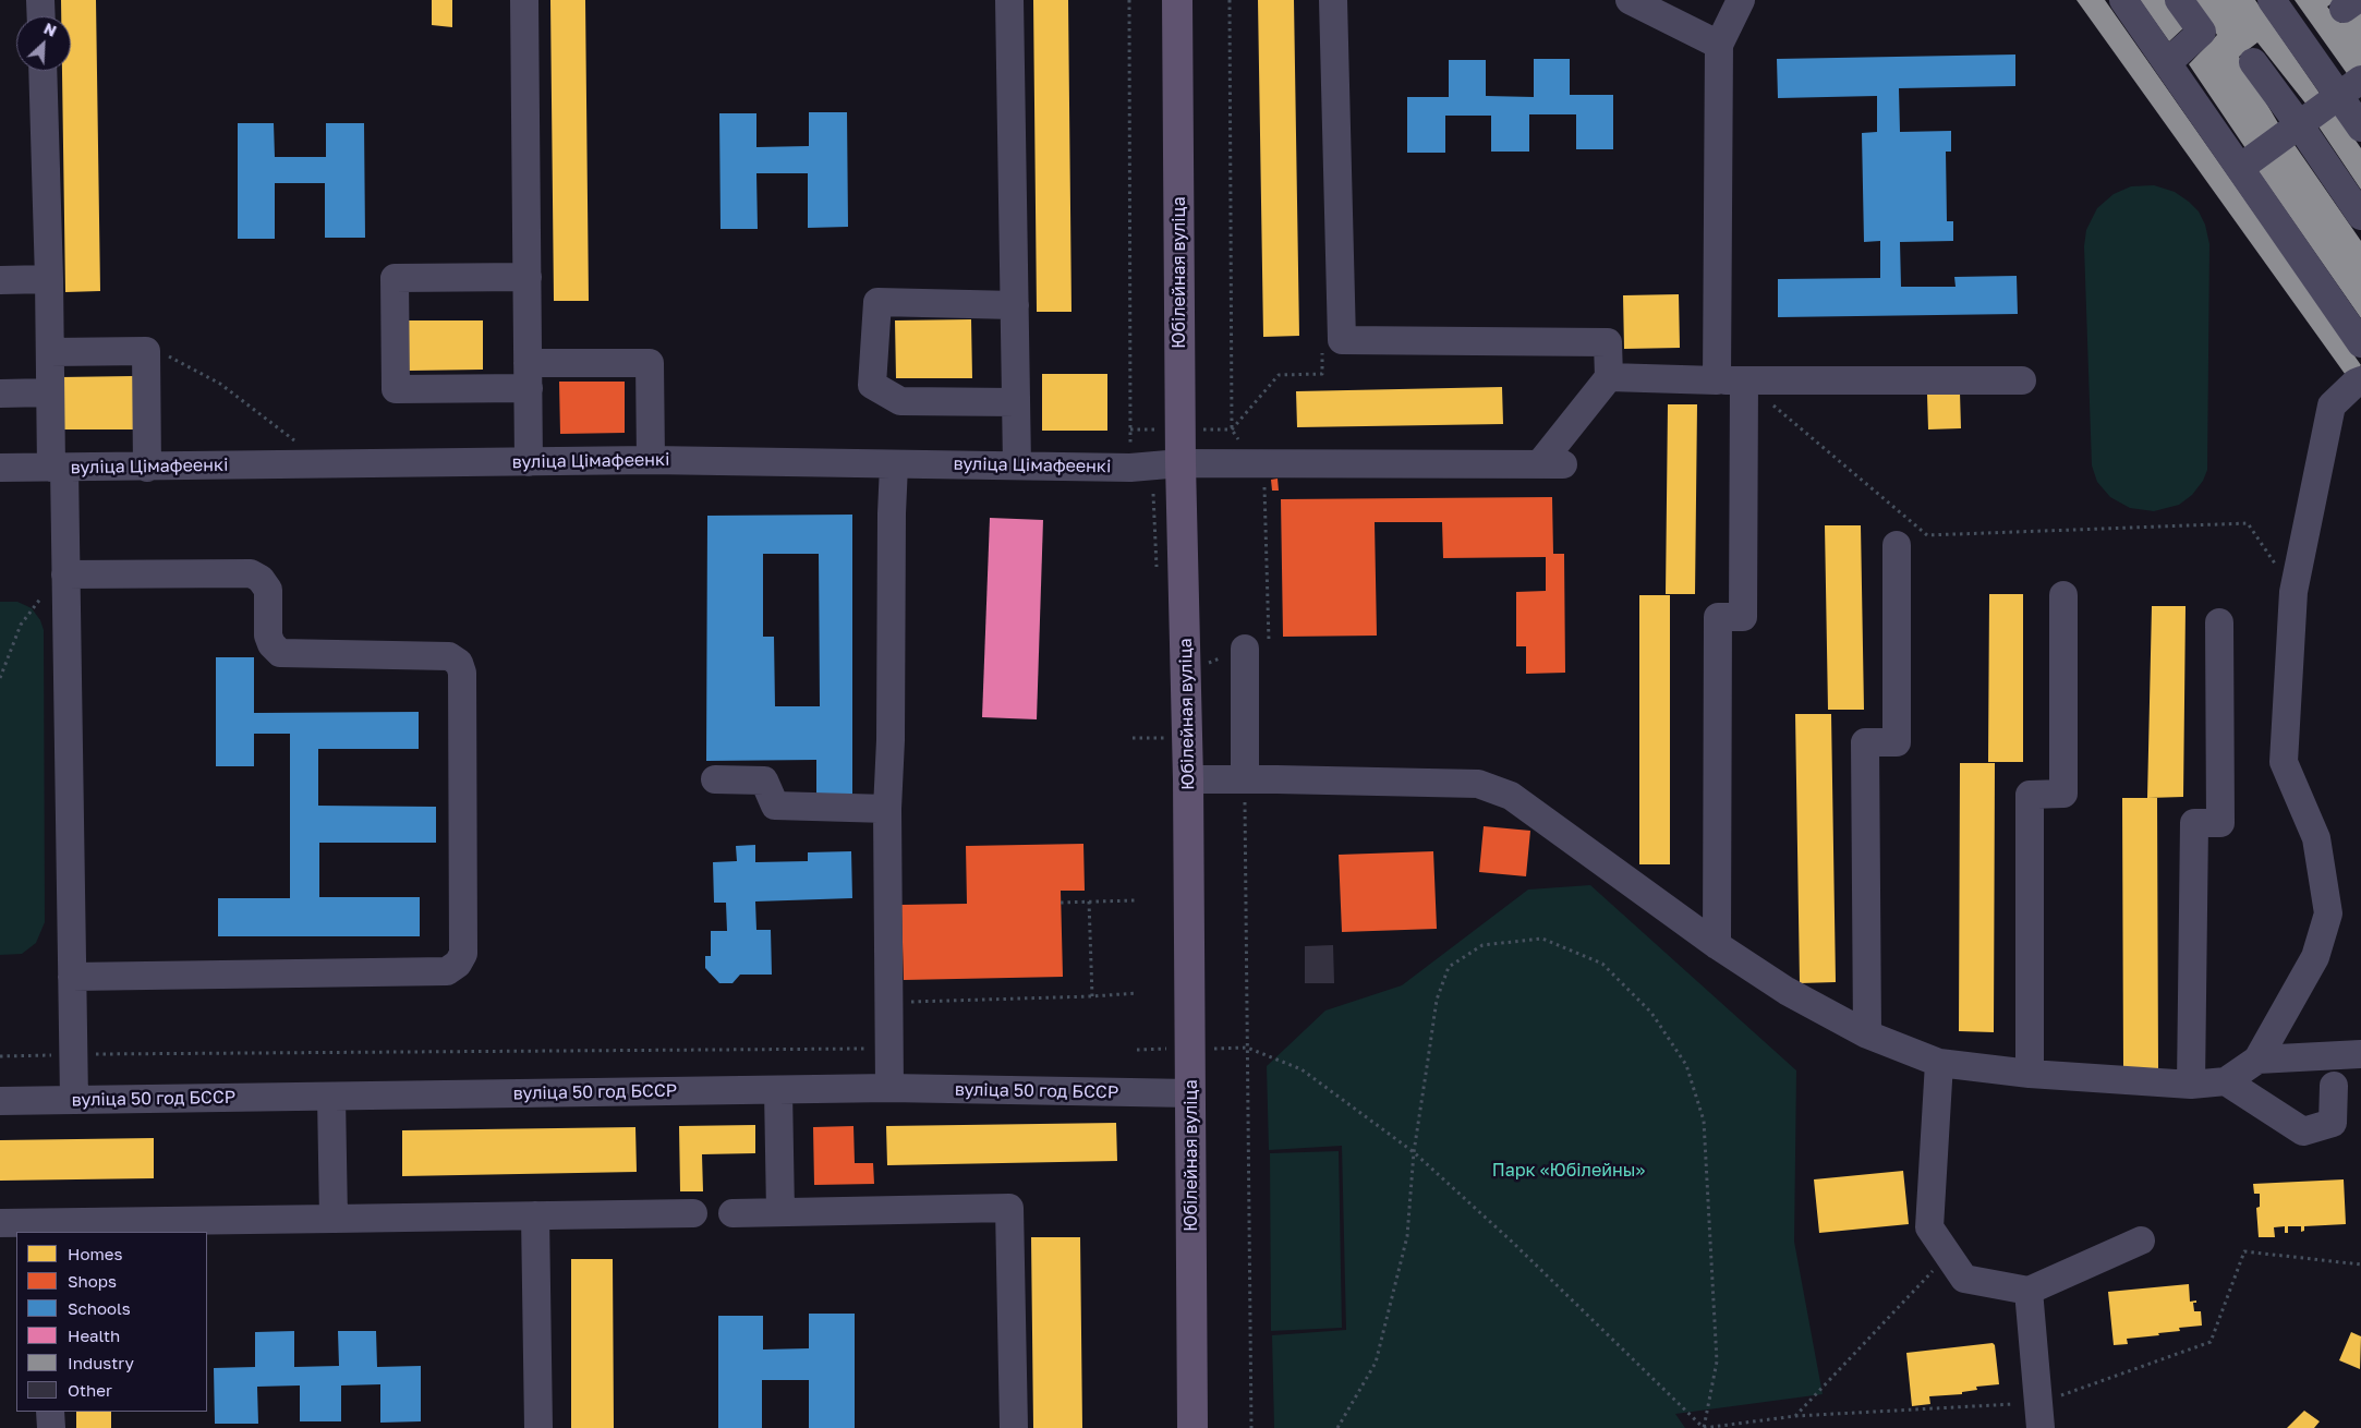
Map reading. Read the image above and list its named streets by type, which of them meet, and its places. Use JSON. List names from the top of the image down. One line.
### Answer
{"streets":{"main road":["Юбілейная вуліца"],"street":["вуліца Цімафеенкі","вуліца 50 год БССР"]},"crossings":[["Юбілейная вуліца","вуліца Цімафеенкі"],["Юбілейная вуліца","вуліца 50 год БССР"]],"parks":["Парк «Юбілейны»"],"legend":["Homes","Shops","Schools","Health","Industry","Other"],"north":"top right"}
